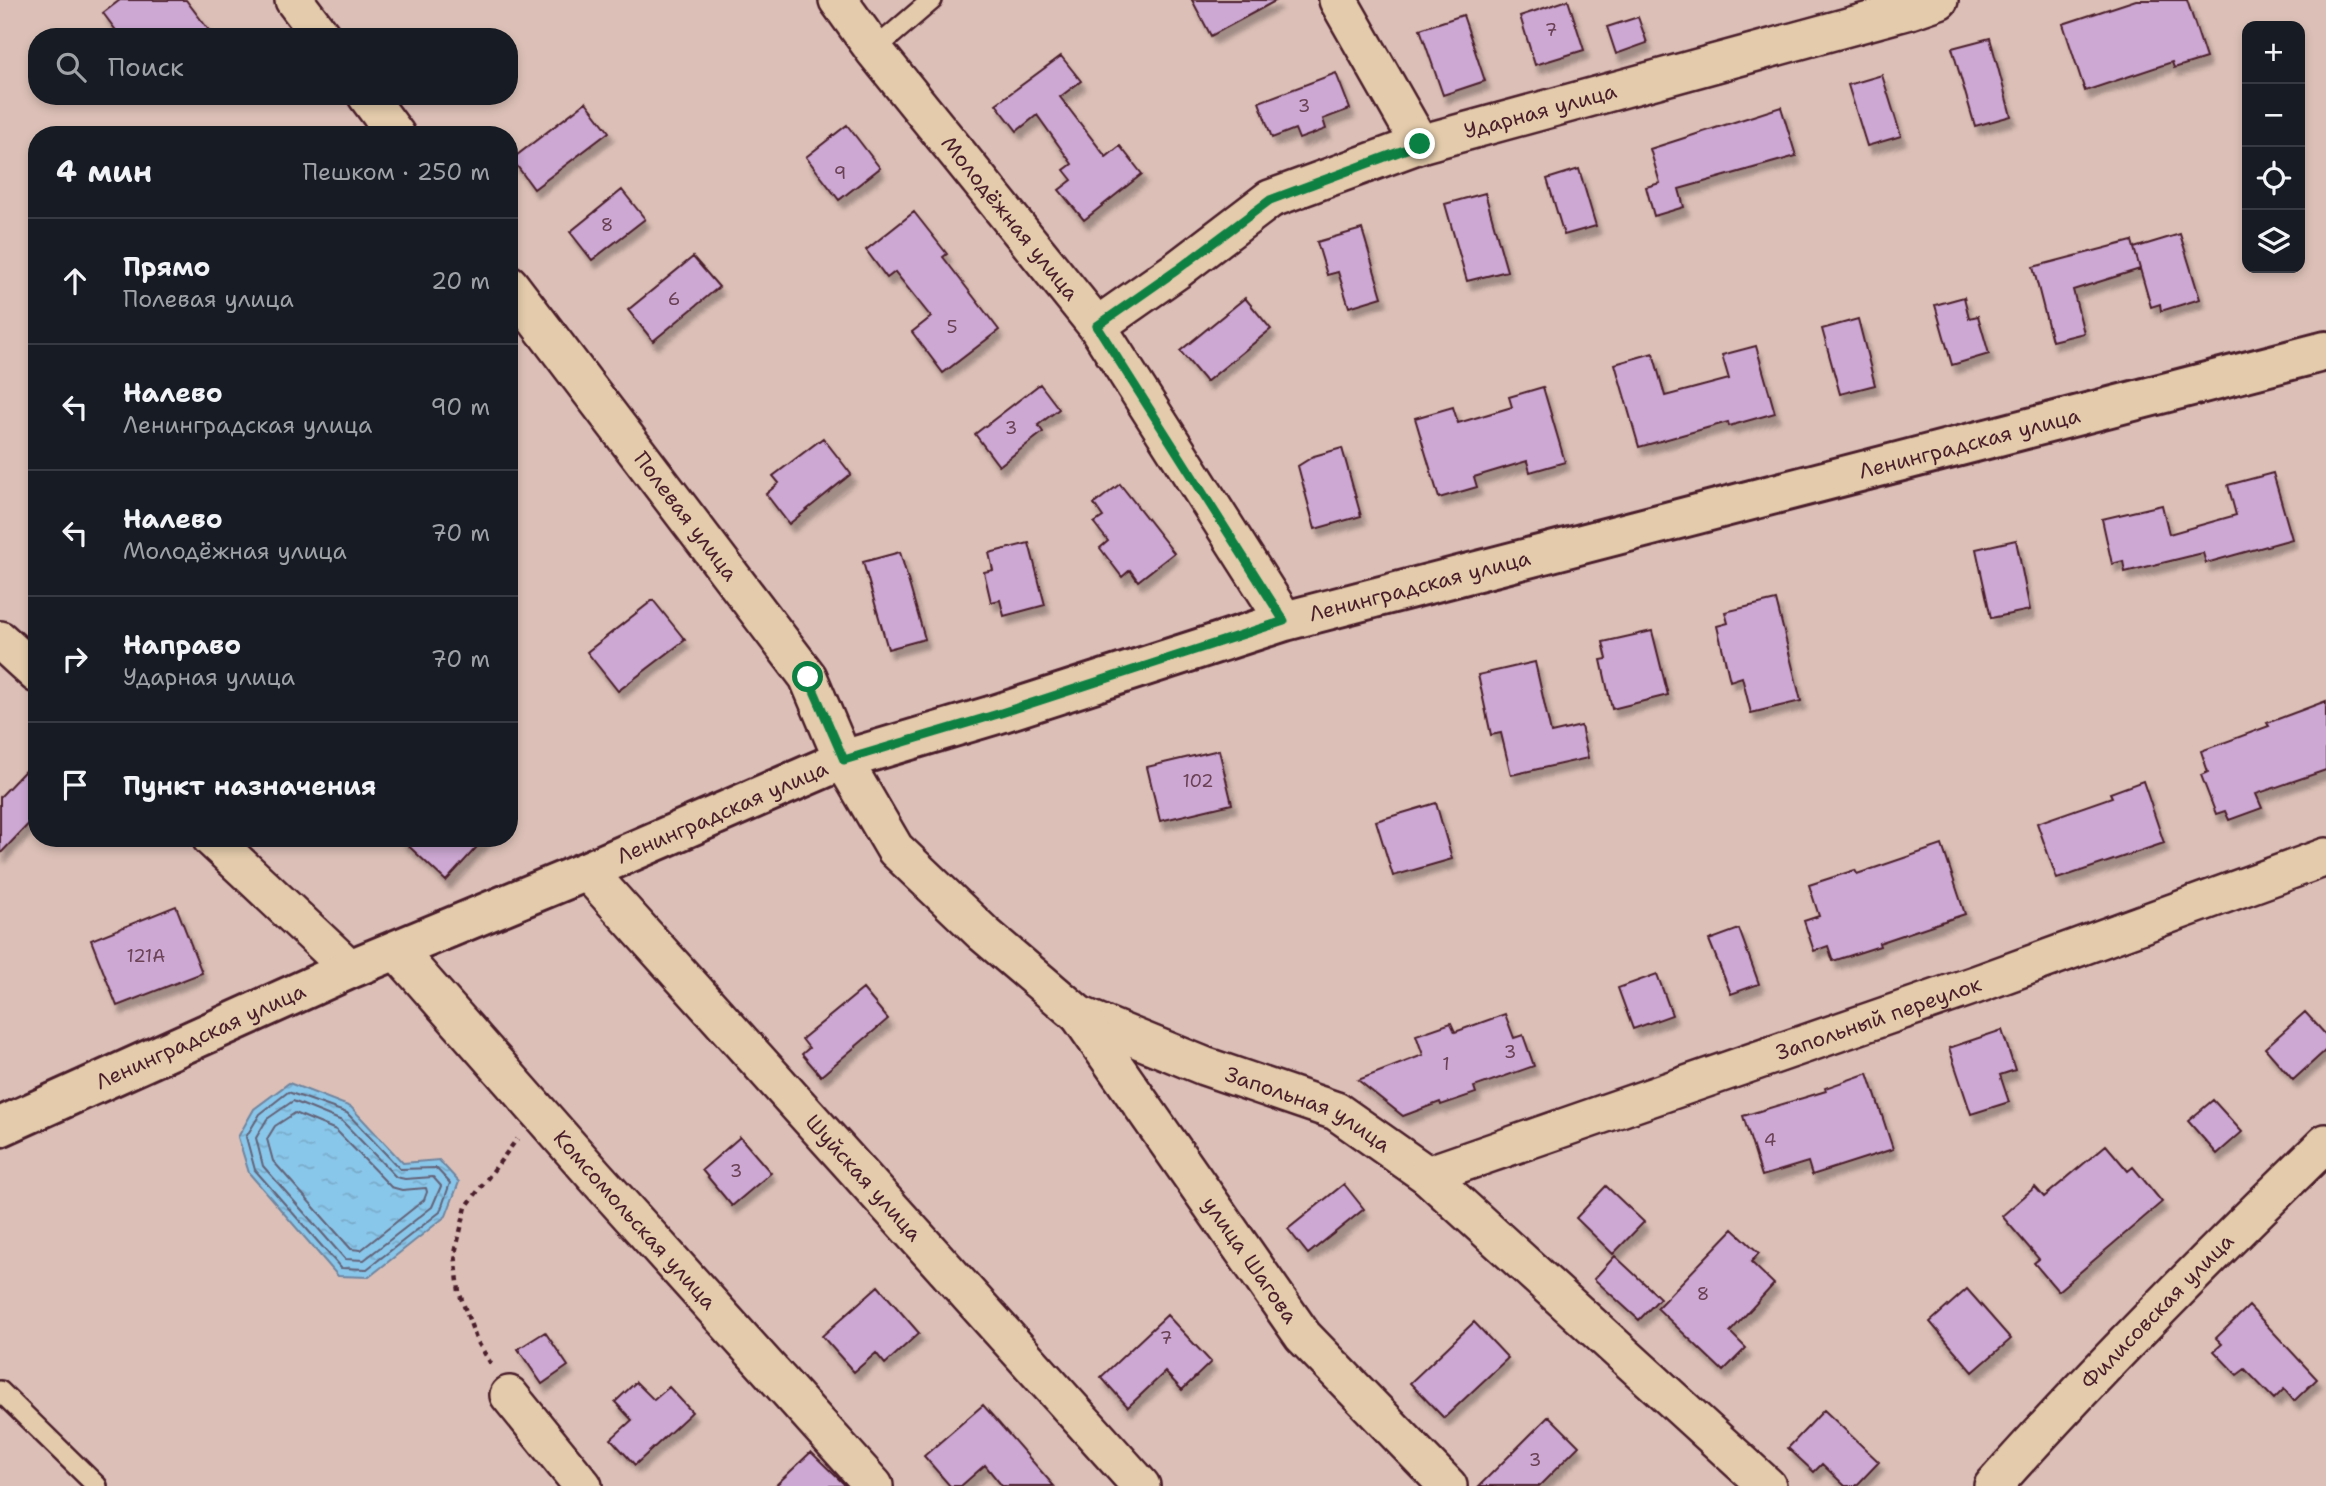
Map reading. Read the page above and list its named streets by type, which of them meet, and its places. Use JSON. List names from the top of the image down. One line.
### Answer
{"streets":{"street":["Ударная улица","Молодёжная улица","Ленинградская улица","Полевая улица","Запольный переулок","Запольная улица","Шуйская улица","Комсомольская улица","улица Шагова","Филисовская улица"]},"crossings":[["Ударная улица","Молодёжная улица"],["Молодёжная улица","Ленинградская улица"],["Ленинградская улица","Полевая улица"],["Ленинградская улица","Запольная улица"],["Ленинградская улица","Шуйская улица"],["Ленинградская улица","Комсомольская улица"],["Полевая улица","Запольная улица"],["Запольный переулок","Запольная улица"],["Запольная улица","улица Шагова"]],"house_numbers":["7","3","9","8","6","5","3","102","121А","3","1","4","3","8","7","3"],"page":{"map_buttons":["+","−"],"search":"Поиск","heading":["4 мин","Пешком · 250 m"],"list":[["Прямо","Полевая улица","20 m"],["Налево","Ленинградская улица","90 m"],["Налево","Молодёжная улица","70 m"],["Направо","Ударная улица","70 m"],"Пункт назначения"]}}
